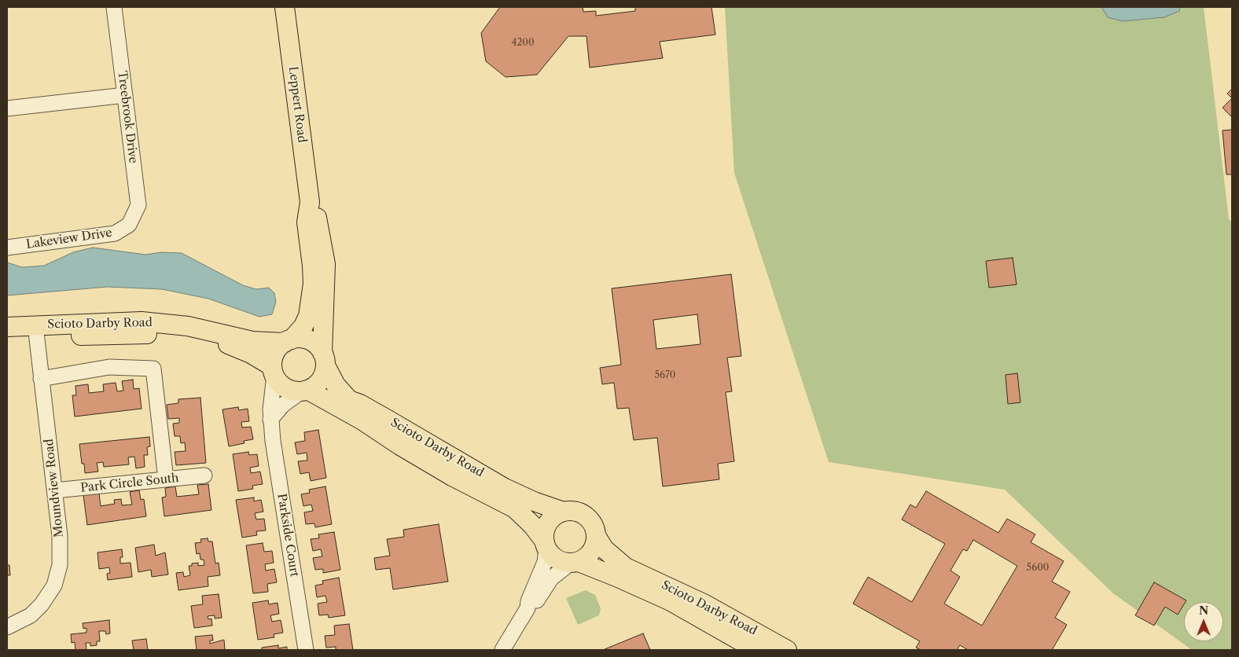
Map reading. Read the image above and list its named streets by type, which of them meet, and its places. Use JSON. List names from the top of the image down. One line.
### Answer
{"streets":{"main road":["Leppert Road","Scioto Darby Road"],"street":["Treebrook Drive","Lakeview Drive","Park Circle South","Moundview Road","Parkside Court"]},"crossings":[["Leppert Road","Scioto Darby Road"],["Leppert Road","Parkside Court"],["Treebrook Drive","Lakeview Drive"],["Scioto Darby Road","Moundview Road"],["Scioto Darby Road","Parkside Court"],["Park Circle South","Moundview Road"]],"house_numbers":["4200","5670","5600"],"north":"top"}
